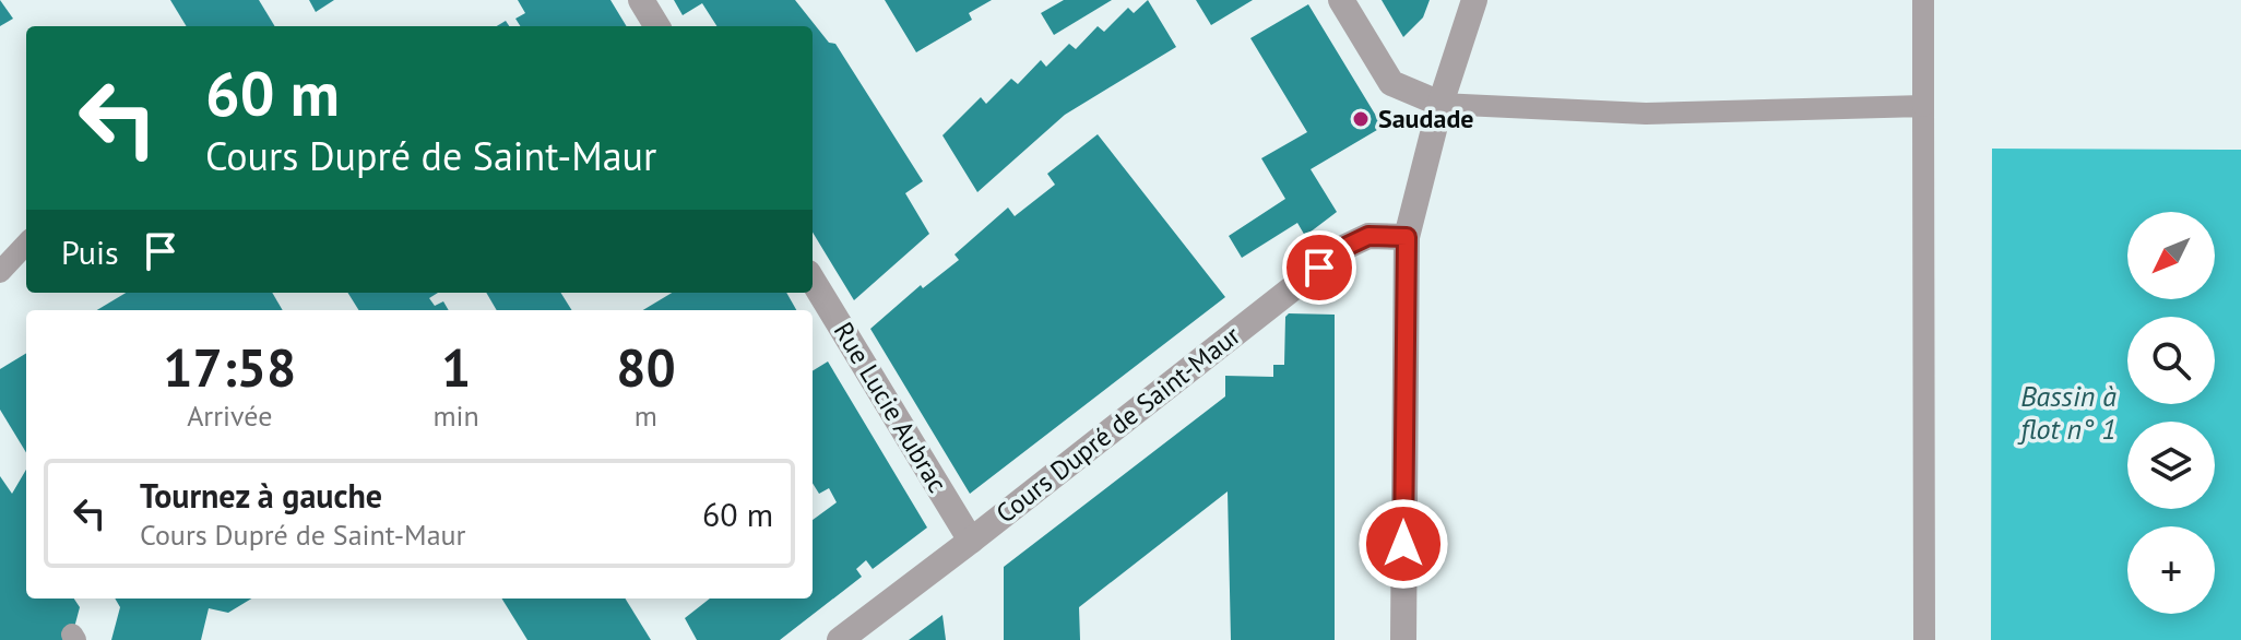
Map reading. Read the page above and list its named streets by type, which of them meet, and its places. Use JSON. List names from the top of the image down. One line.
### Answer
{"streets":{"street":["Rue Lucie Aubrac","Cours Dupré de Saint-Maur"]},"crossings":[["Rue Lucie Aubrac","Cours Dupré de Saint-Maur"]],"water":["Bassin à flot n° 1"],"places":["Saudade"],"north":"bottom left","page":{"turn":["60 m","Cours Dupré de Saint-Maur"],"then":"Puis","map_buttons":"+","eta":["17:58","Arrivée","1","min","80","m"],"list":[{"name":"Tournez à gauche","note":"Cours Dupré de Saint-Maur","value":"60 m"}]}}
